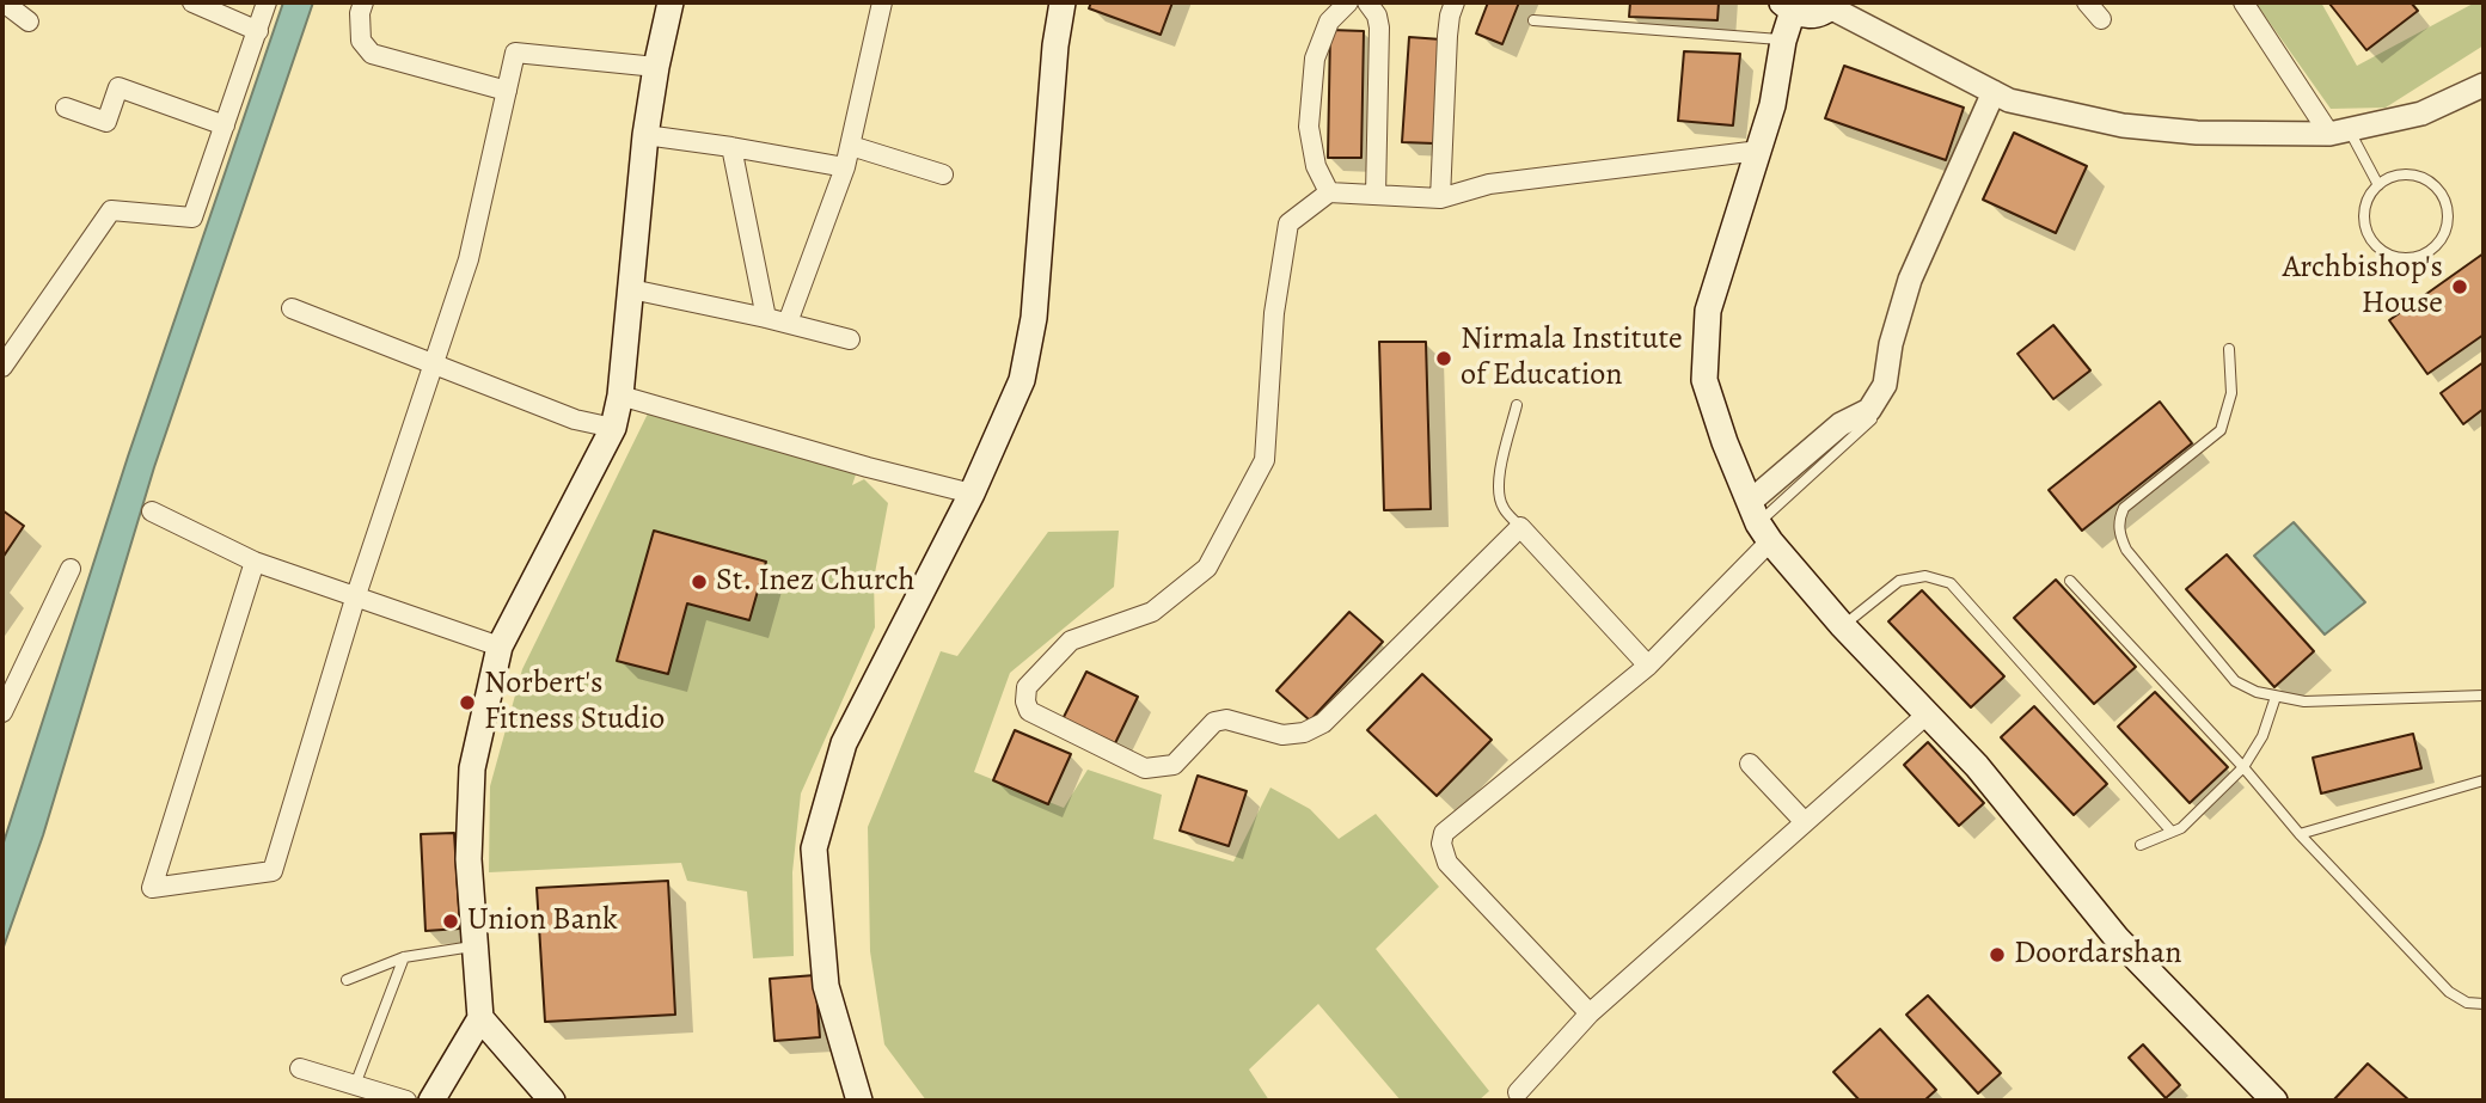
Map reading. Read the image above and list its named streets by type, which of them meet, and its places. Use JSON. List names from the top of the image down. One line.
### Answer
{"places":["Archbishop's House","Nirmala Institute of Education","St. Inez Church","Norbert's Fitness Studio","Union Bank","Doordarshan"]}
